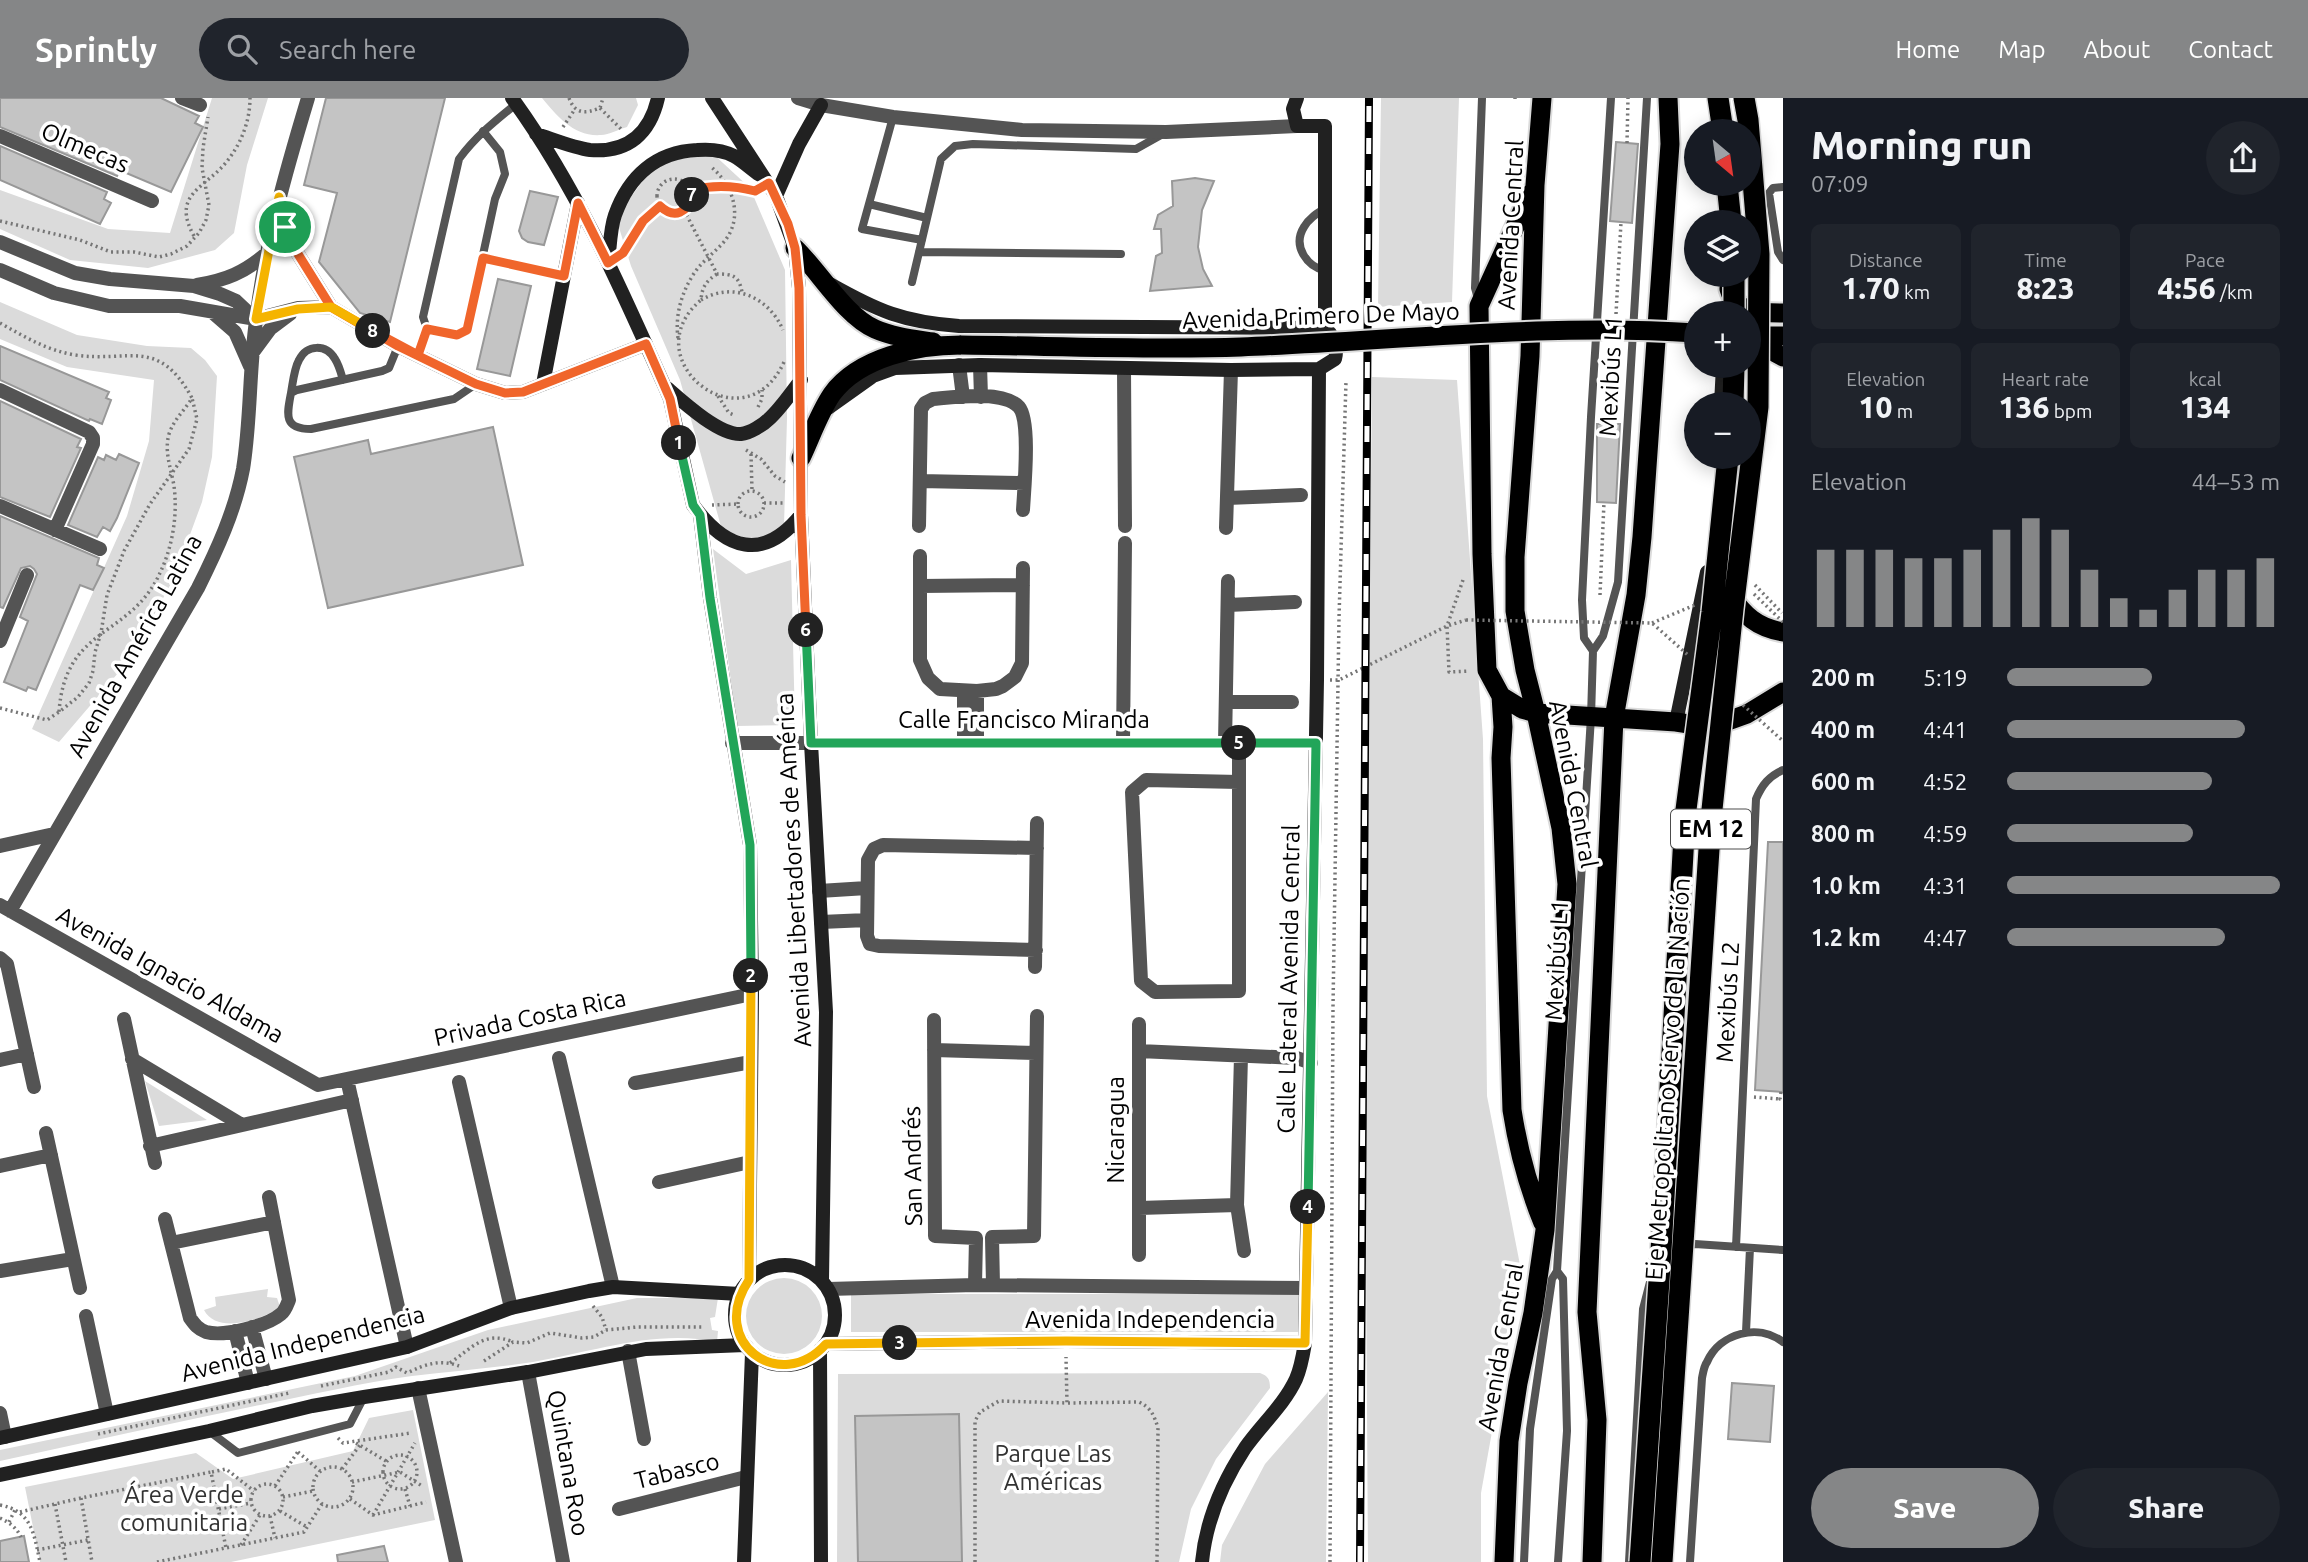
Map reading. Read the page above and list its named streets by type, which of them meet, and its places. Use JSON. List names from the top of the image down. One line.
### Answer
{"streets":{"highway":["Avenida Central","Avenida Primero De Mayo","EM 12","Eje Metropolitano Siervo de la Nación"],"main road":["Avenida Libertadores de América","Calle Lateral Avenida Central","Avenida Independencia"],"street":["Olmecas","Avenida América Latina","Calle Francisco Miranda","Avenida Ignacio Aldama","Privada Costa Rica","Nicaragua","San Andrés","Quintana Roo","Tabasco"],"lane":["Mexibús L1","Mexibús L2"]},"crossings":[["Avenida Primero De Mayo","Avenida Libertadores de América"],["Avenida América Latina","Avenida Ignacio Aldama"],["Calle Francisco Miranda","Avenida Libertadores de América"],["Calle Francisco Miranda","Calle Lateral Avenida Central"],["Avenida Libertadores de América","Privada Costa Rica"],["Avenida Libertadores de América","Avenida Independencia"],["Avenida Ignacio Aldama","Privada Costa Rica"],["Calle Lateral Avenida Central","Nicaragua"],["Calle Lateral Avenida Central","Avenida Independencia"],["San Andrés","Avenida Independencia"]],"parks":["Parque Las Américas","Área Verde comunitaria"],"north":"bottom right","page":{"header":"Sprintly","search":"Search here","nav":["Home","Map","About","Contact"],"heading":["Morning run","07:09"],"map_buttons":["+","−"],"pins":["7","8","1","6","5","2","4","3"],"stats":[["Distance","1.70 km"],["Time","8:23"],["Pace","4:56 /km"],["Elevation","10 m"],["Heart rate","136 bpm"],["kcal","134"]],"chart":["Elevation","44–53 m"],"list":[{"name":"200 m","note":"5:19"},{"name":"400 m","note":"4:41"},{"name":"600 m","note":"4:52"},{"name":"800 m","note":"4:59"},{"name":"1.0 km","note":"4:31"},{"name":"1.2 km","note":"4:47"}],"buttons":["Save","Share"]}}
